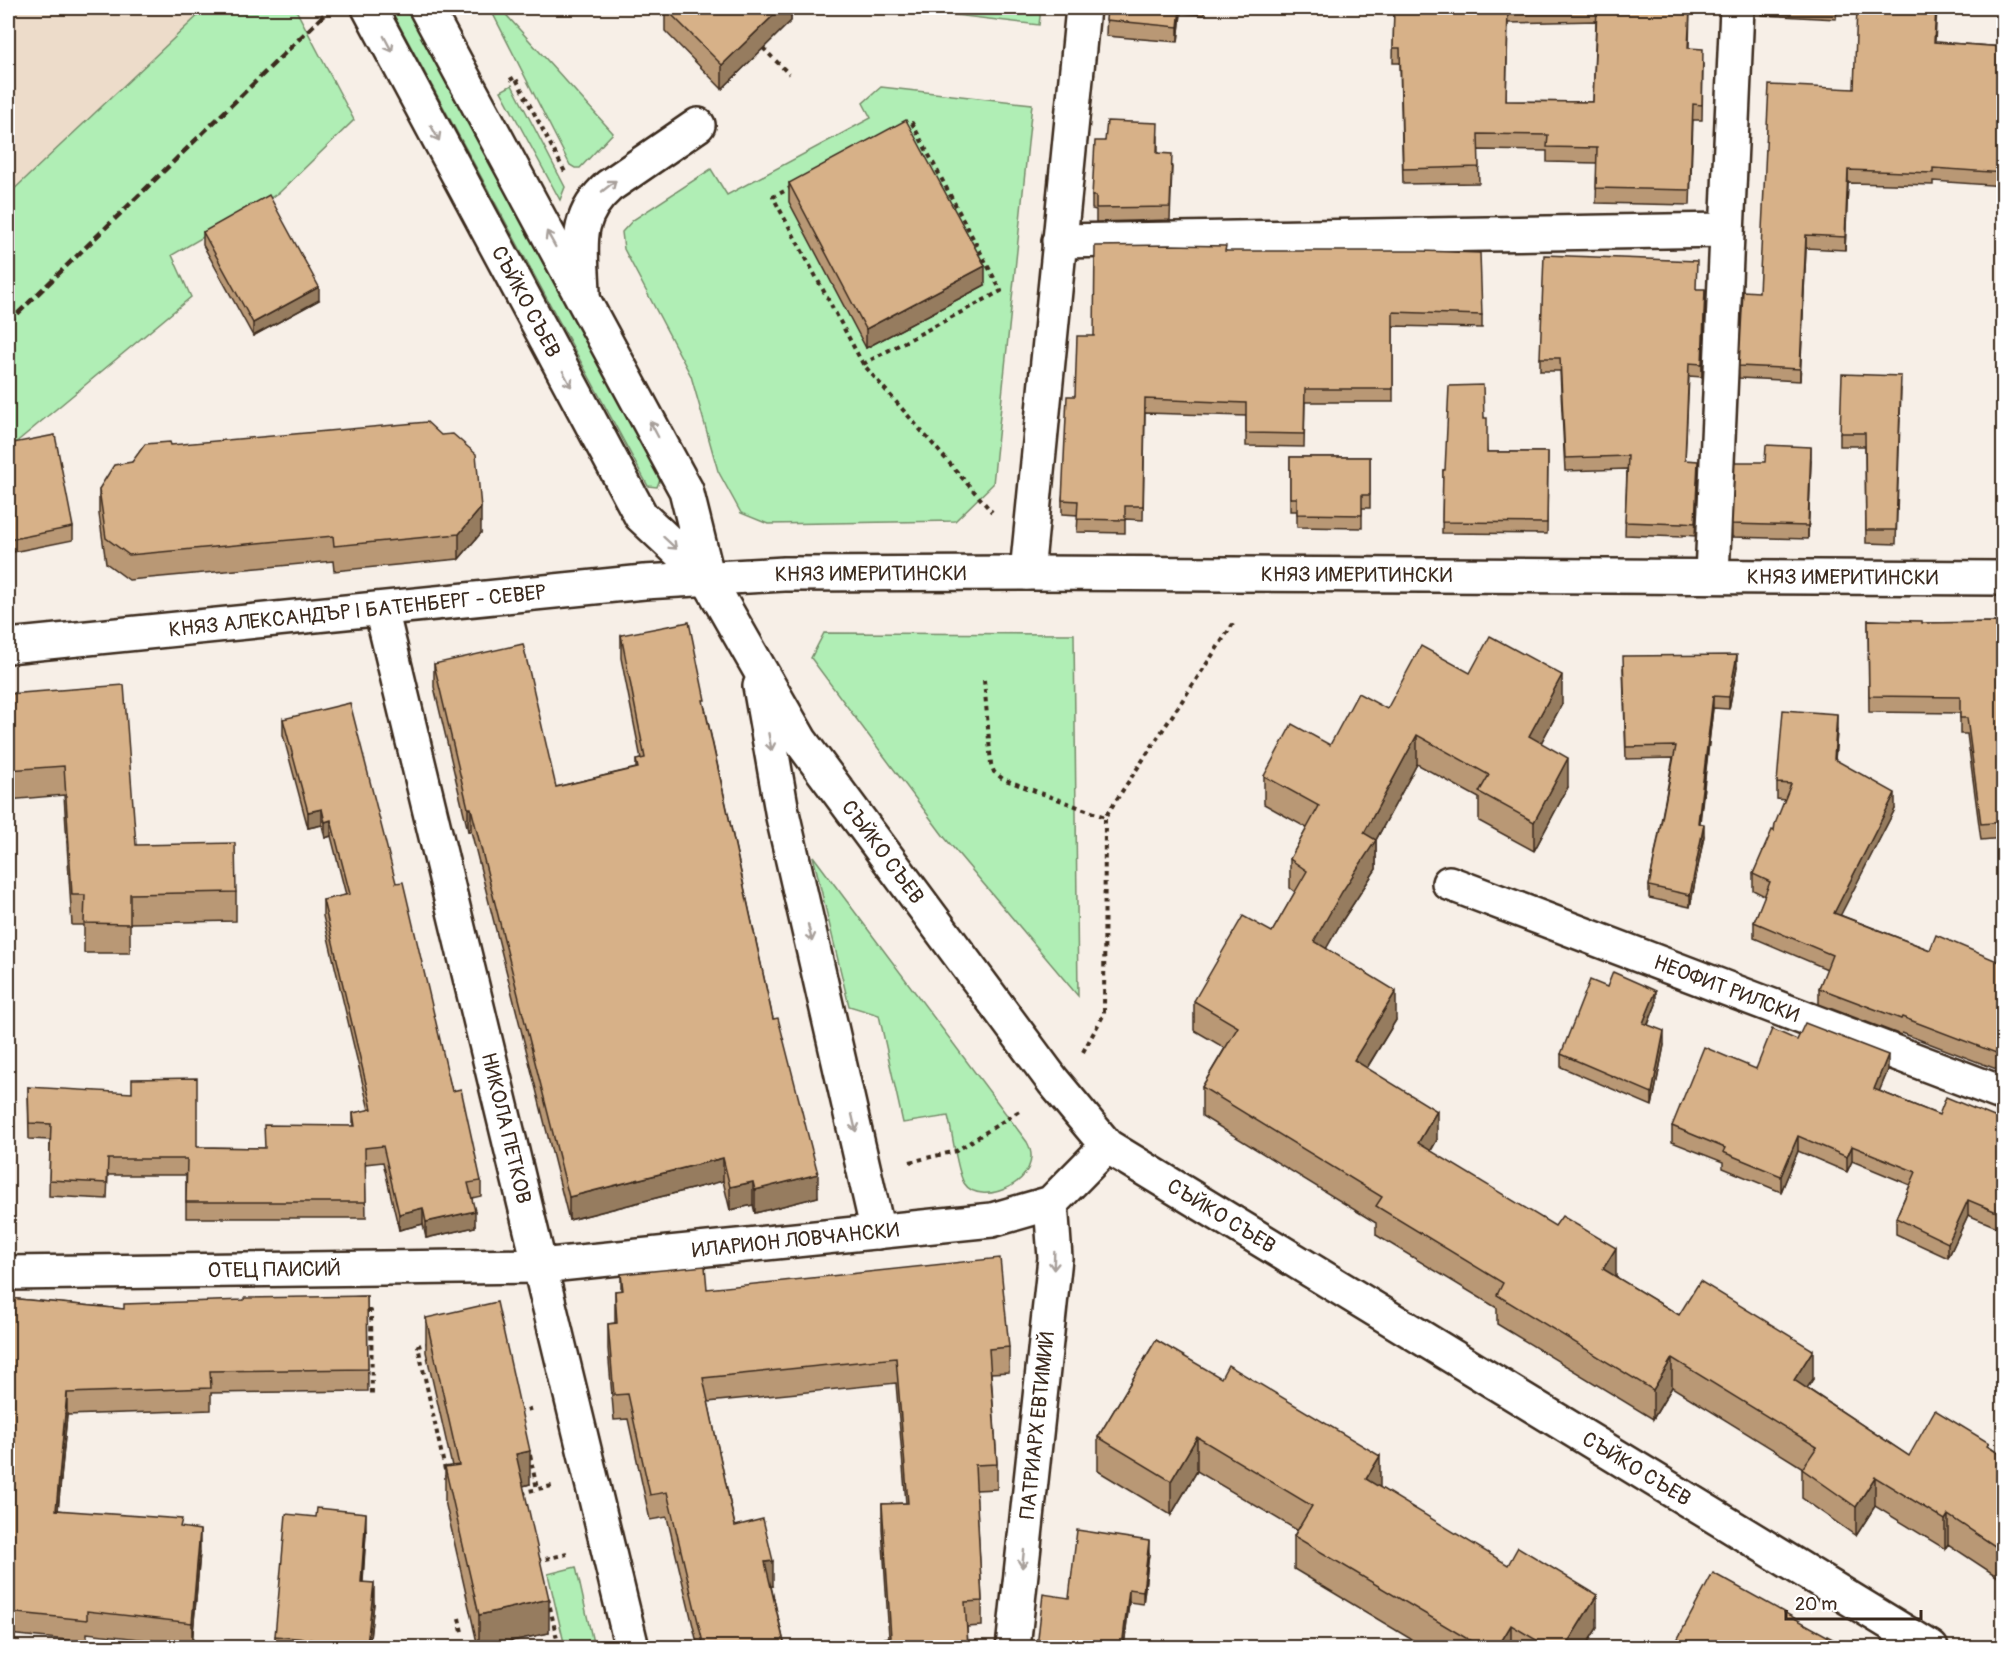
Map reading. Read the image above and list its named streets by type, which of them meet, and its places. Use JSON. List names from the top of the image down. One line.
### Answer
{"streets":{"street":["СЪЙКО СЪЕВ","КНЯЗ ИМЕРИТИНСКИ","КНЯЗ АЛЕКСАНДЪР I БАТЕНБЕРГ - СЕВЕР","НЕОФИТ РИЛСКИ","НИКОЛА ПЕТКОВ","ИЛАРИОН ЛОВЧАНСКИ","ОТЕЦ ПАИСИЙ","ПАТРИАРХ ЕВТИМИЙ"]},"crossings":[["СЪЙКО СЪЕВ","КНЯЗ ИМЕРИТИНСКИ"],["СЪЙКО СЪЕВ","КНЯЗ АЛЕКСАНДЪР I БАТЕНБЕРГ - СЕВЕР"],["КНЯЗ ИМЕРИТИНСКИ","КНЯЗ АЛЕКСАНДЪР I БАТЕНБЕРГ - СЕВЕР"],["КНЯЗ АЛЕКСАНДЪР I БАТЕНБЕРГ - СЕВЕР","НИКОЛА ПЕТКОВ"],["НИКОЛА ПЕТКОВ","ИЛАРИОН ЛОВЧАНСКИ"],["НИКОЛА ПЕТКОВ","ОТЕЦ ПАИСИЙ"],["ИЛАРИОН ЛОВЧАНСКИ","ОТЕЦ ПАИСИЙ"],["ИЛАРИОН ЛОВЧАНСКИ","ПАТРИАРХ ЕВТИМИЙ"]],"one_way":["ПАТРИАРХ ЕВТИМИЙ"],"scale_bar":"20 m"}
